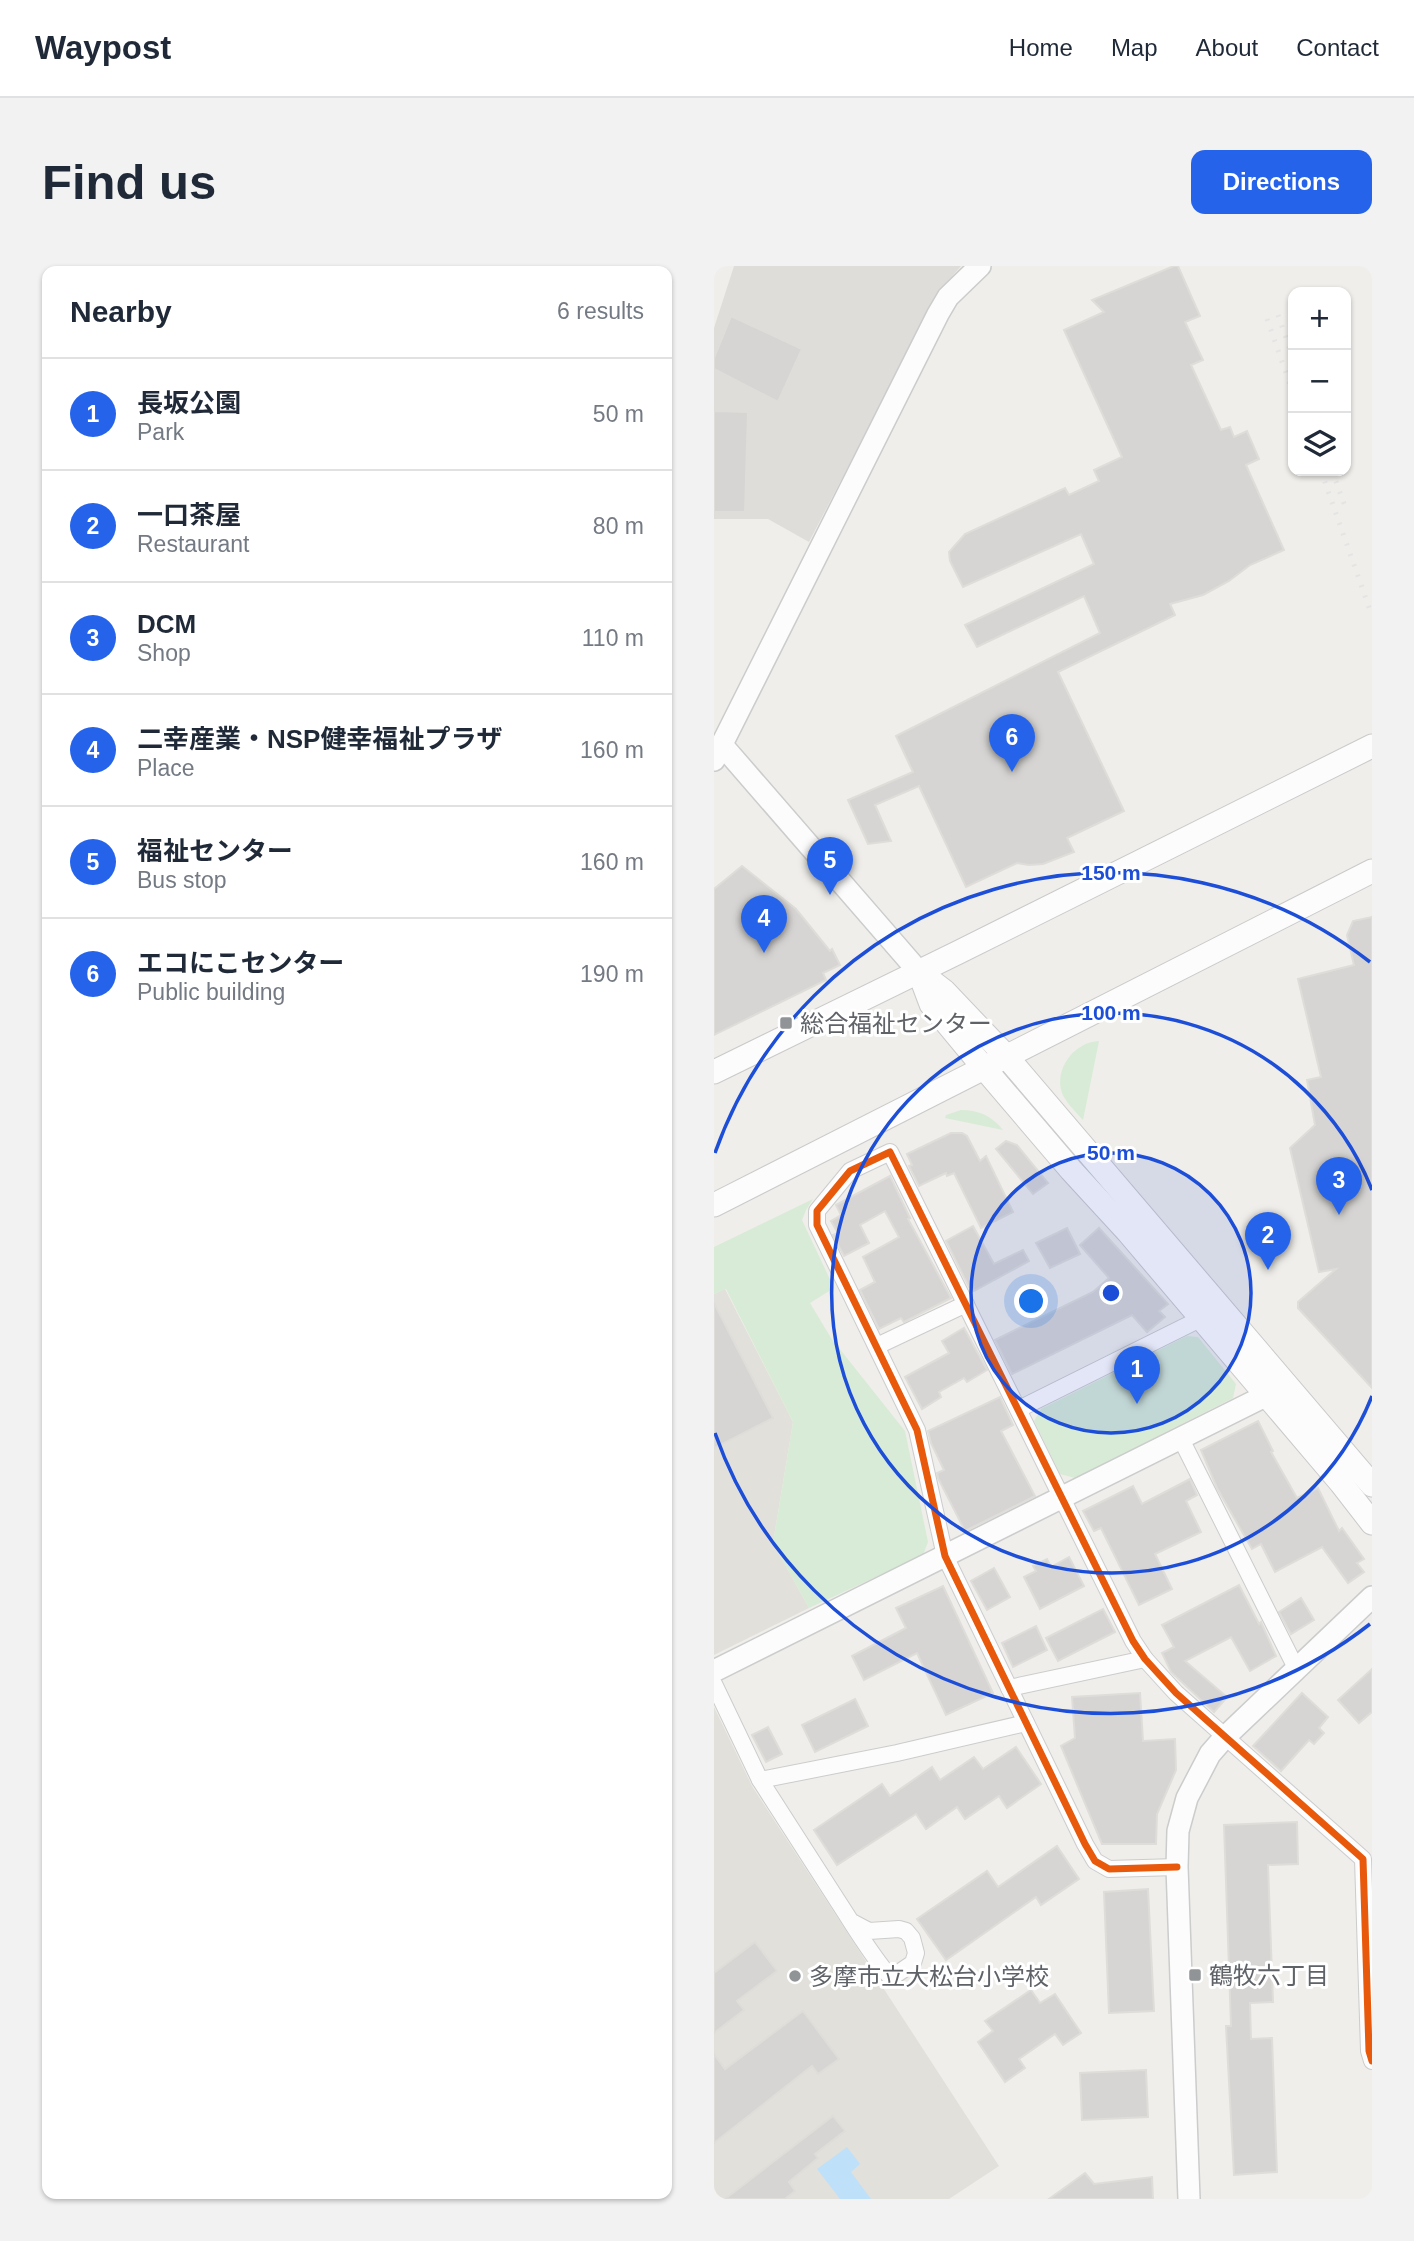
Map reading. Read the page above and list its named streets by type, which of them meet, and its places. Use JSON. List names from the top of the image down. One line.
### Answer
{"places":{"transit":["総合福祉センター","鶴牧六丁目"],"other":["多摩市立大松台小学校"]},"page":{"header":"Waypost","nav":["Home","Map","About","Contact"],"buttons":"Directions","title":"Find us","heading":["Nearby","6 results"],"map_buttons":["+","−"],"list":[{"mark":"1","name":"長坂公園","note":"Park","value":"50 m"},{"mark":"2","name":"一口茶屋","note":"Restaurant","value":"80 m"},{"mark":"3","name":"DCM","note":"Shop","value":"110 m"},{"mark":"4","name":"二幸産業・NSP健幸福祉プラザ","note":"Place","value":"160 m"},{"mark":"5","name":"福祉センター","note":"Bus stop","value":"160 m"},{"mark":"6","name":"エコにこセンター","note":"Public building","value":"190 m"}],"pins":["6","5","4","3","2","1"]},"rings":["150 m","100 m","50 m"]}
